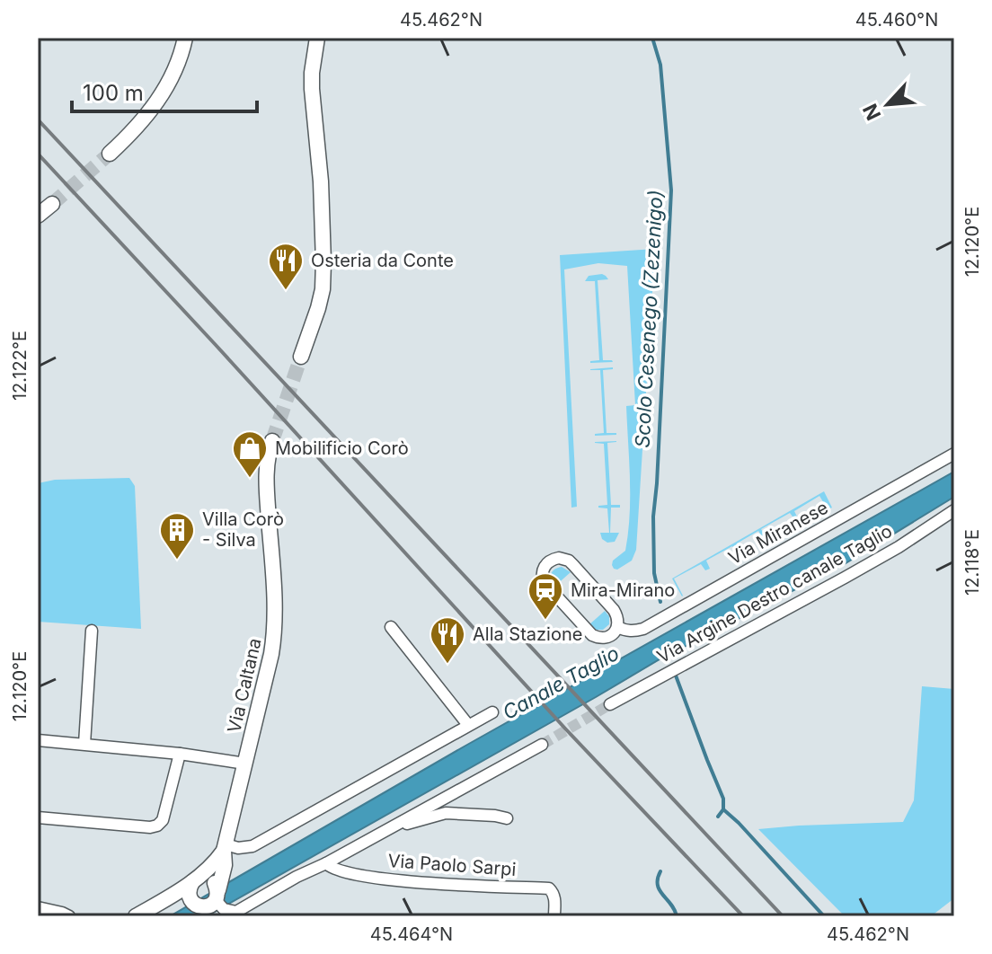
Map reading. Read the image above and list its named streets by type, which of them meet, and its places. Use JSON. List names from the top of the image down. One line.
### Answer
{"streets":{"main road":["Via Caltana"],"street":["Via Miranese","Via Argine Destro canale Taglio","Via Paolo Sarpi"]},"water":["Scolo Cesenego (Zezenigo)","Canale Taglio"],"places":{"restaurant":["Osteria da Conte","Alla Stazione"],"shop":["Mobilificio Corò"],"building":["Villa Corò - Silva"],"station":["Mira-Mirano"]},"scale_bar":"100 m","north":"bottom left","coordinates":["45.462°N","45.460°N","12.120°E","12.122°E","12.118°E","45.464°N"]}
